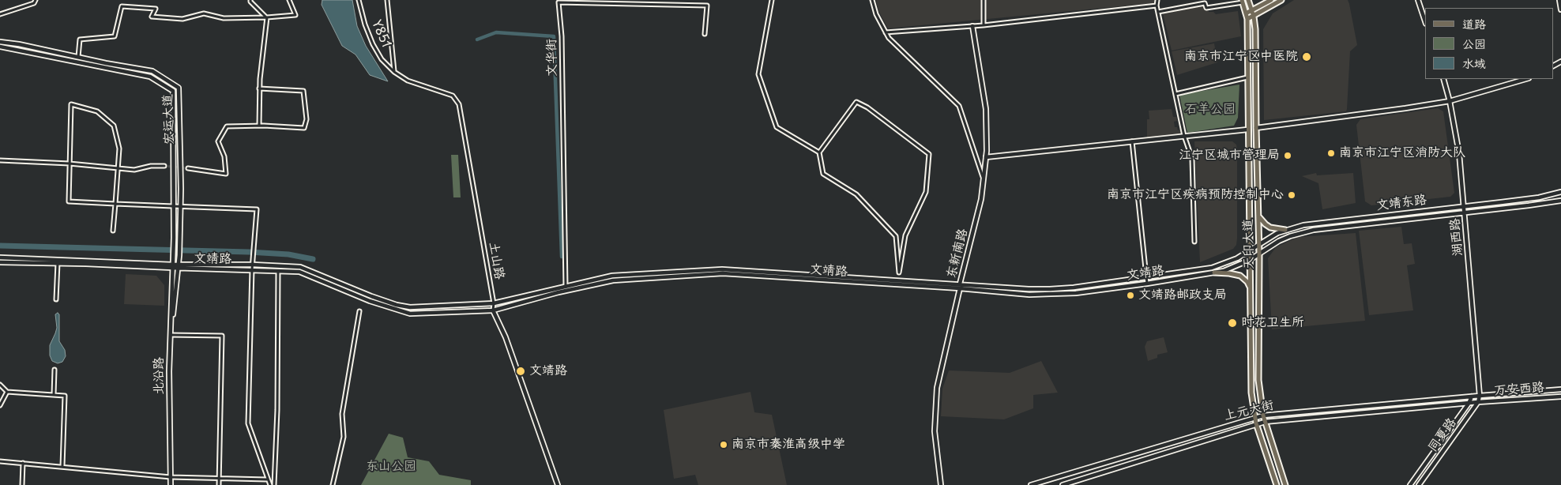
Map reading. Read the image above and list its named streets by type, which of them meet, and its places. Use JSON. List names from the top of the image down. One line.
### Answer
{"streets":{"main road":["宏运大道","文靖东路","湖西路","天印大道","东新南路","文靖路","土山路","北沿路","万安西路","上元大街","同夏路"],"street":["Y851","文华街"]},"crossings":[["Y851","土山路"],["文华街","文靖路"],["宏运大道","文靖路"],["宏运大道","北沿路"],["文靖东路","湖西路"],["文靖东路","天印大道"],["文靖东路","文靖路"],["湖西路","万安西路"],["湖西路","上元大街"],["湖西路","同夏路"],["天印大道","文靖路"],["天印大道","上元大街"],["东新南路","文靖路"],["文靖路","土山路"],["文靖路","北沿路"],["万安西路","上元大街"],["万安西路","同夏路"],["上元大街","同夏路"]],"parks":["石羊公园","东山公园"],"places":["南京市江宁区中医院","南京市江宁区消防大队","江宁区城市管理局","南京市江宁区疾病预防控制中心","文靖路邮政支局","时花卫生所","文靖路","南京市秦淮高级中学"],"legend":["道路","公园","水域"]}
